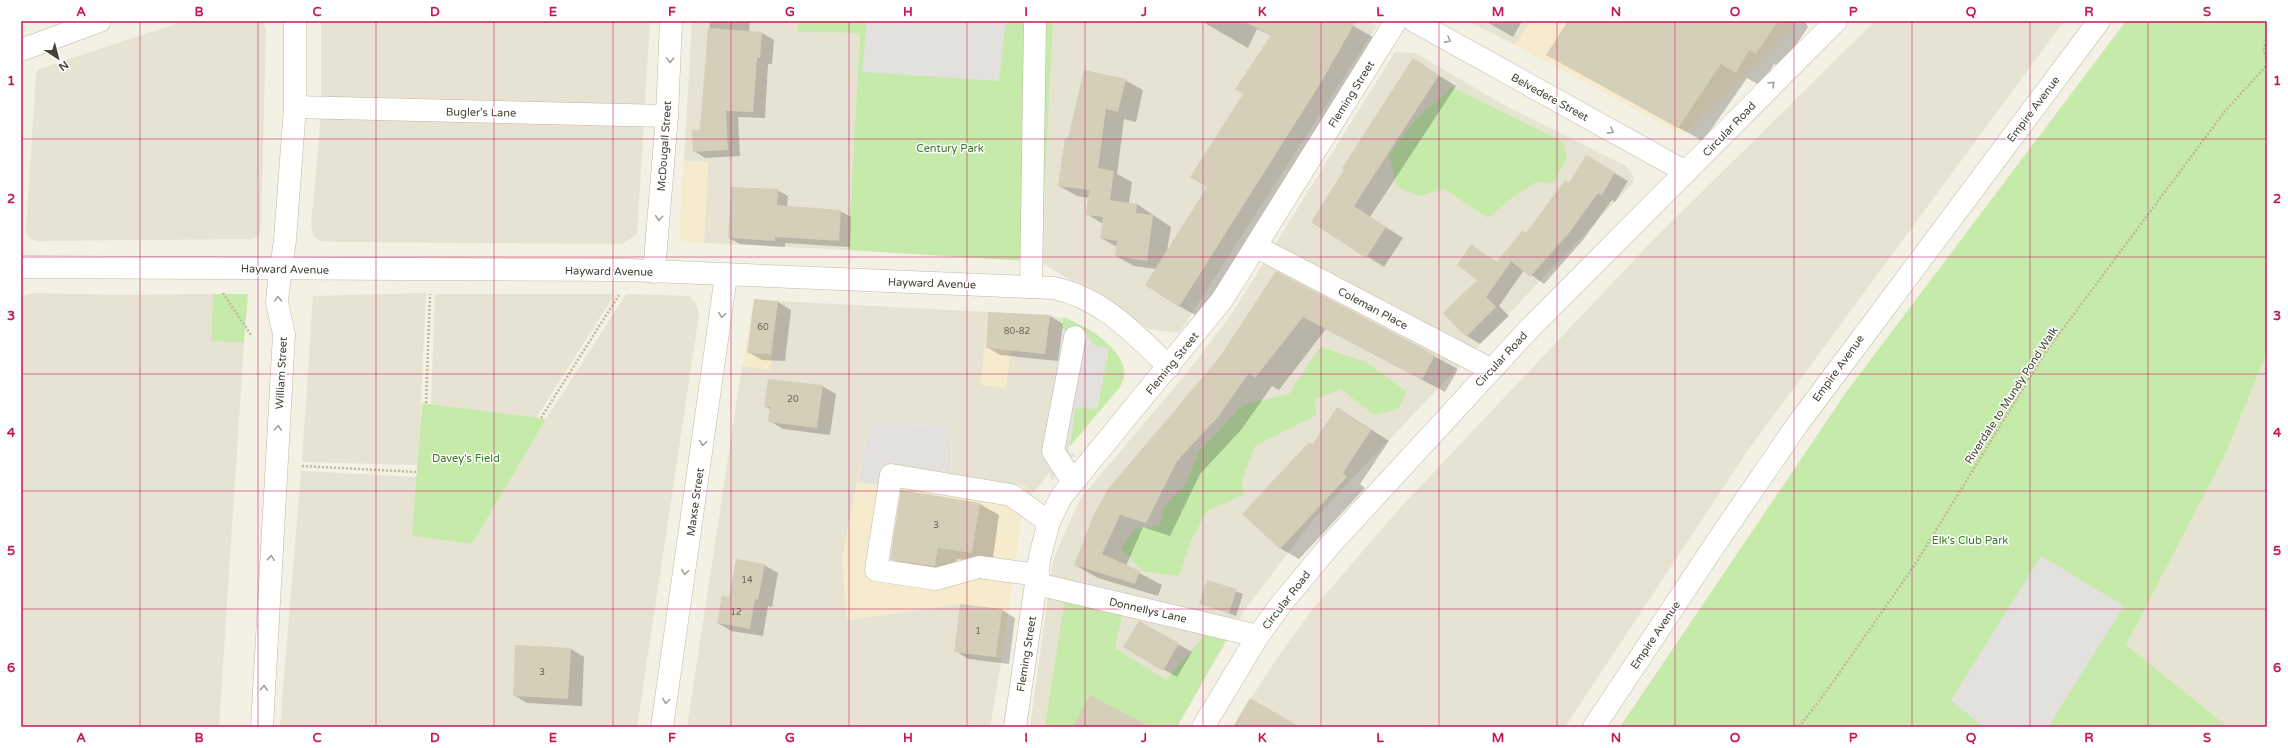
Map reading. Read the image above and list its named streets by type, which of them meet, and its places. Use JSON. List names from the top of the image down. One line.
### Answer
{"streets":{"street":["Fleming Street","Belvedere Street","Empire Avenue","Bugler's Lane","Circular Road","McDougall Street","Hayward Avenue","Coleman Place","William Street","Maxse Street","Donnellys Lane"],"path":["Riverdale to Mundy Pond Walk"]},"crossings":[["Fleming Street","Hayward Avenue"],["Fleming Street","Coleman Place"],["Fleming Street","Donnellys Lane"],["Belvedere Street","Circular Road"],["Bugler's Lane","McDougall Street"],["Bugler's Lane","William Street"],["Circular Road","Coleman Place"],["Circular Road","Donnellys Lane"],["McDougall Street","Hayward Avenue"],["Hayward Avenue","William Street"],["Hayward Avenue","Maxse Street"]],"one_way":["Belvedere Street","McDougall Street","William Street","Maxse Street"],"parks":["Century Park","Davey's Field","Elk's Club Park"],"house_numbers":["60","80-82","20","3","14","12","1","3"],"north":"bottom right","grid":{"columns":["A","B","C","D","E","F","G","H","I","J","K","L","M","N","O","P","Q","R","S"],"rows":["1","2","3","4","5","6"]}}
